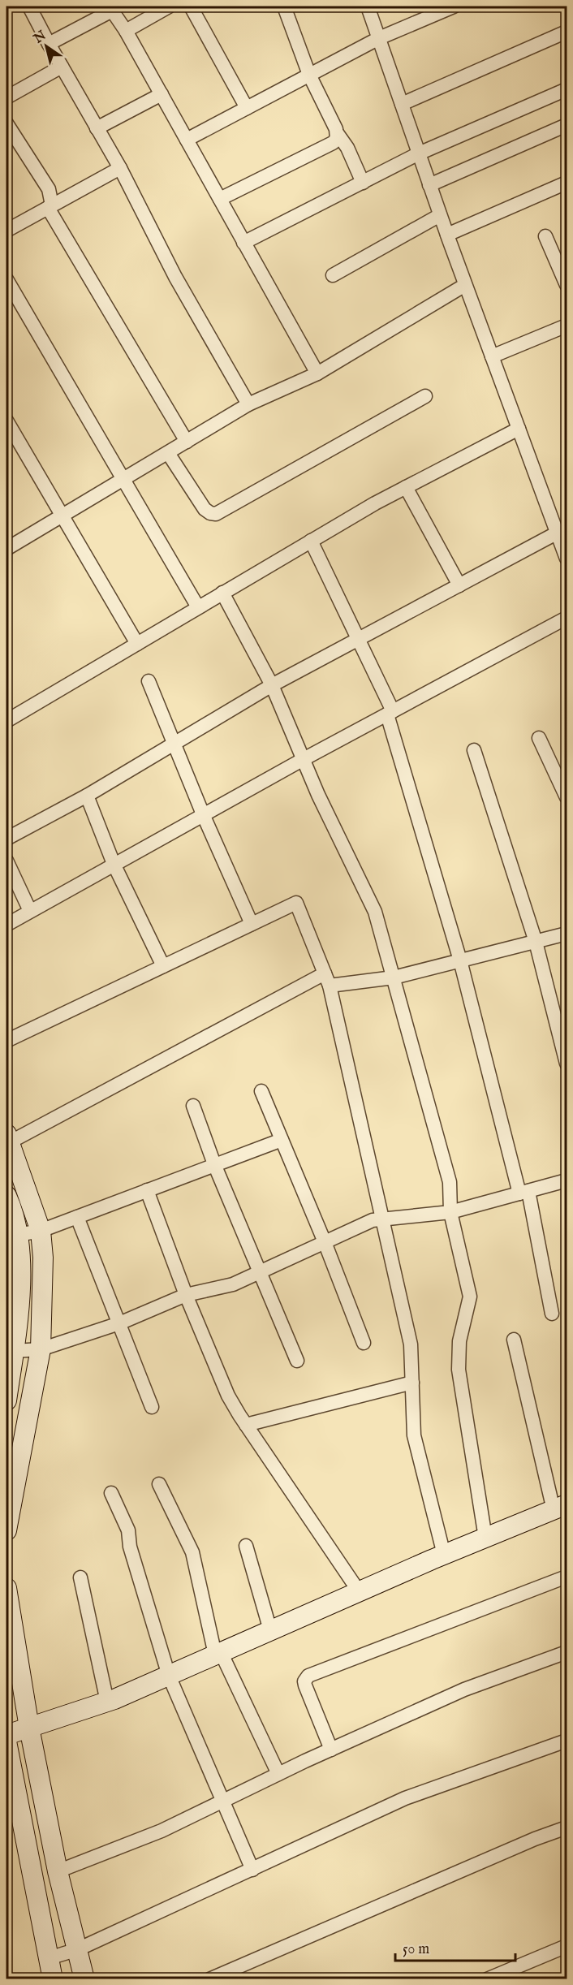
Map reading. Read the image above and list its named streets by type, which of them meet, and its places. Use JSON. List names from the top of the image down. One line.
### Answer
{"scale_bar":"50 m","north":"top left"}
